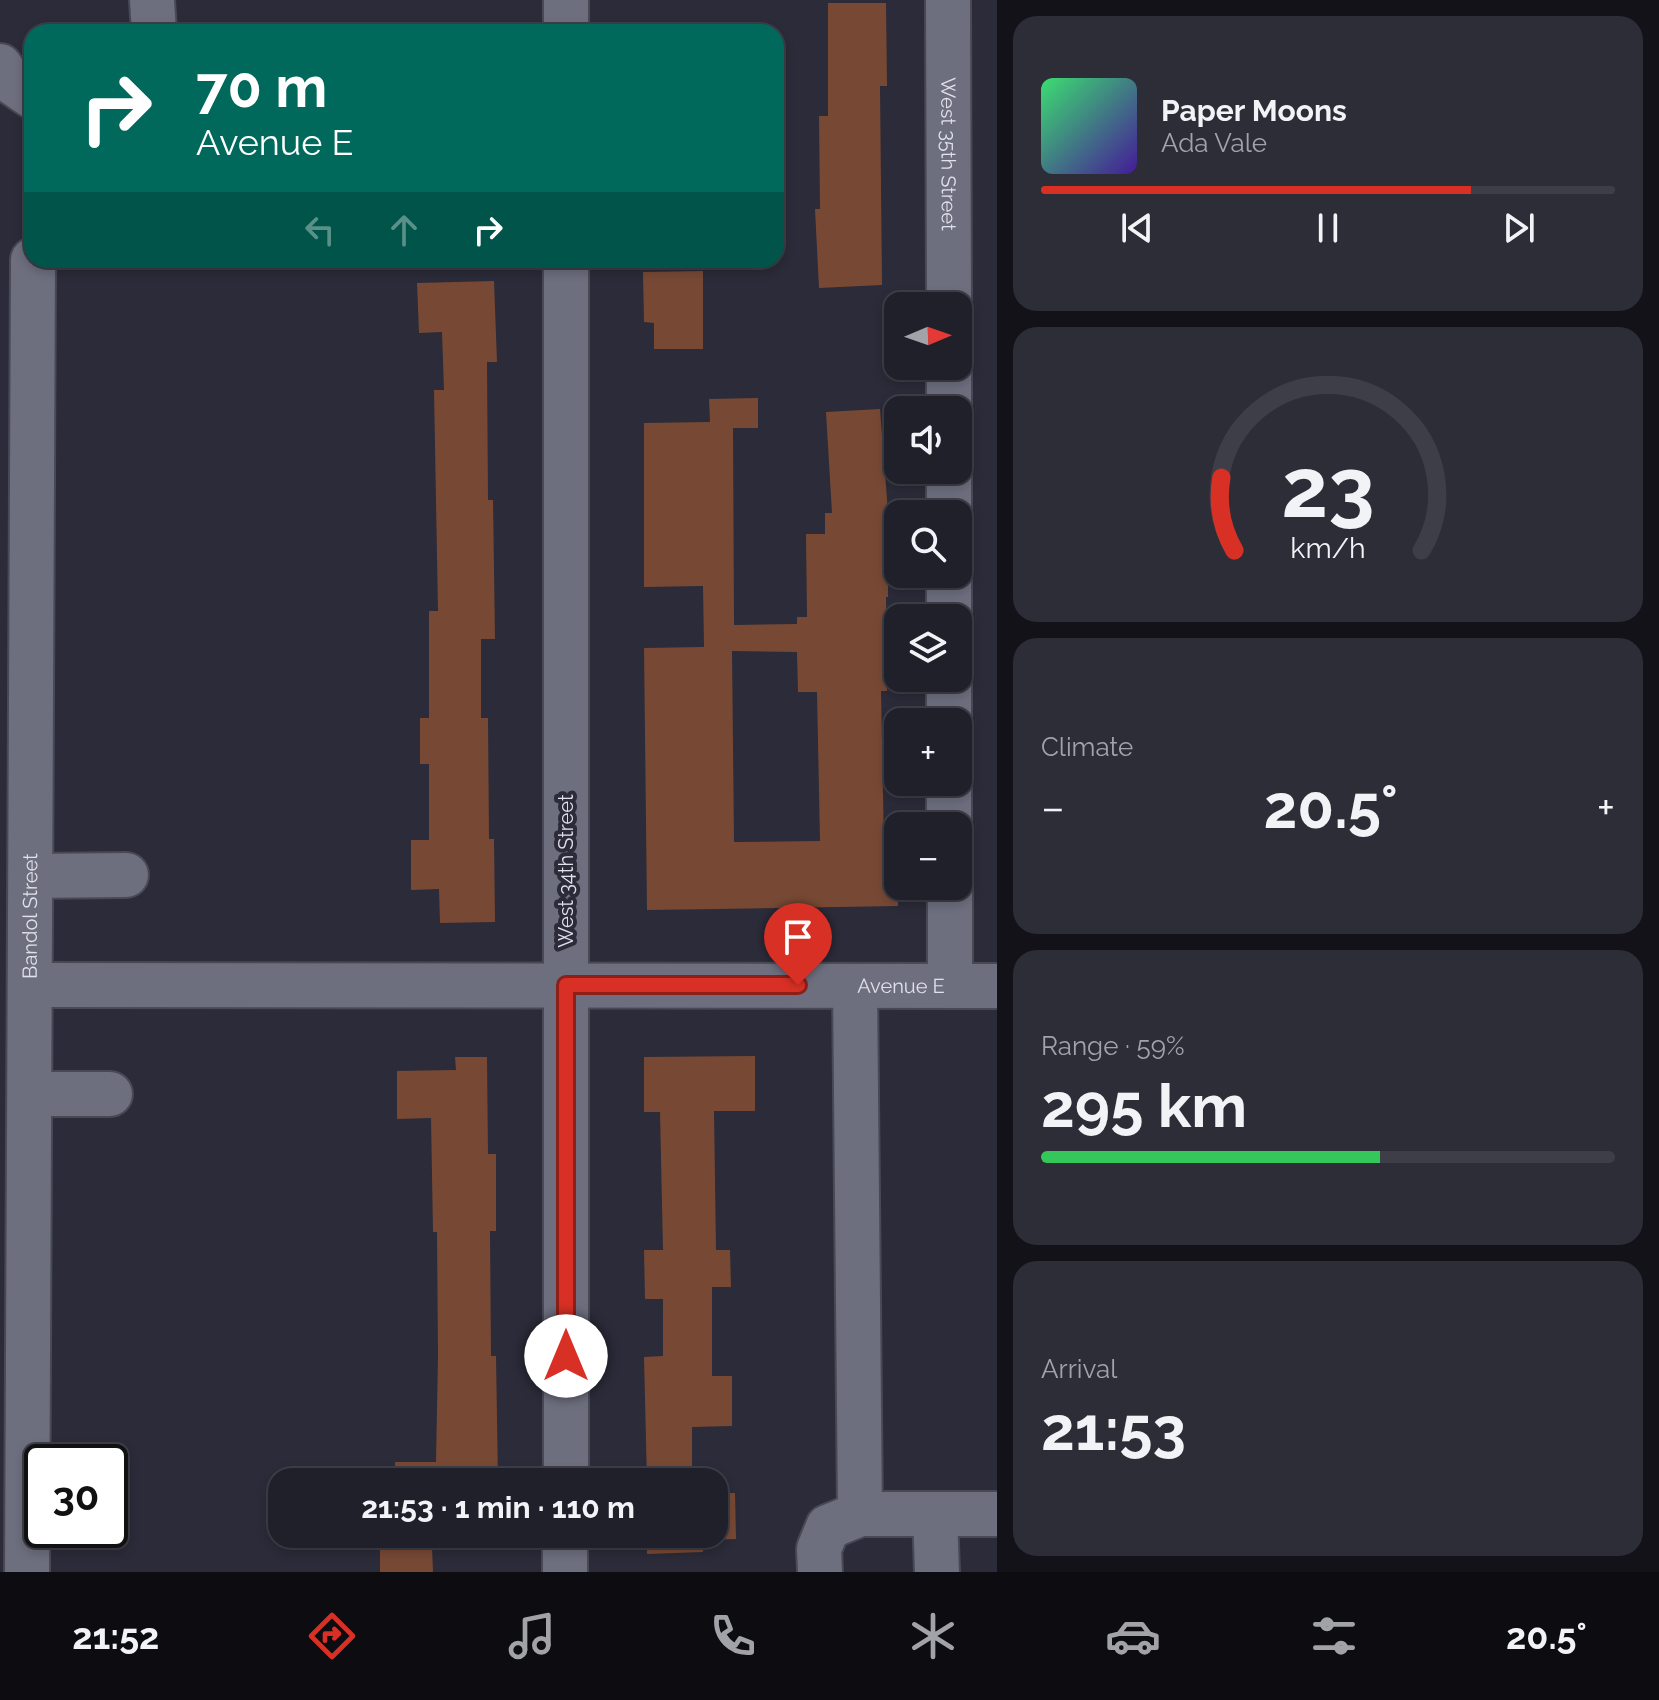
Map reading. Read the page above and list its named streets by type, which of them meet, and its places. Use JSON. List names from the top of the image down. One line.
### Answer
{"streets":{"street":["West 35th Street","West 34th Street","Bandol Street","Avenue E"]},"crossings":[["West 34th Street","Avenue E"],["Bandol Street","Avenue E"]],"north":"right","page":{"turn":["70 m","Avenue E"],"song":["Paper Moons","Ada Vale"],"map_buttons":["+","−"],"tile":["Climate",["Range · 59%","295 km"],["Arrival","21:53"]],"heat":["−","20.5°","+"],"limit":"30","trip":"21:53 · 1 min · 110 m","tabs":["21:52","20.5°"],"gauge":["23","km/h"]}}
